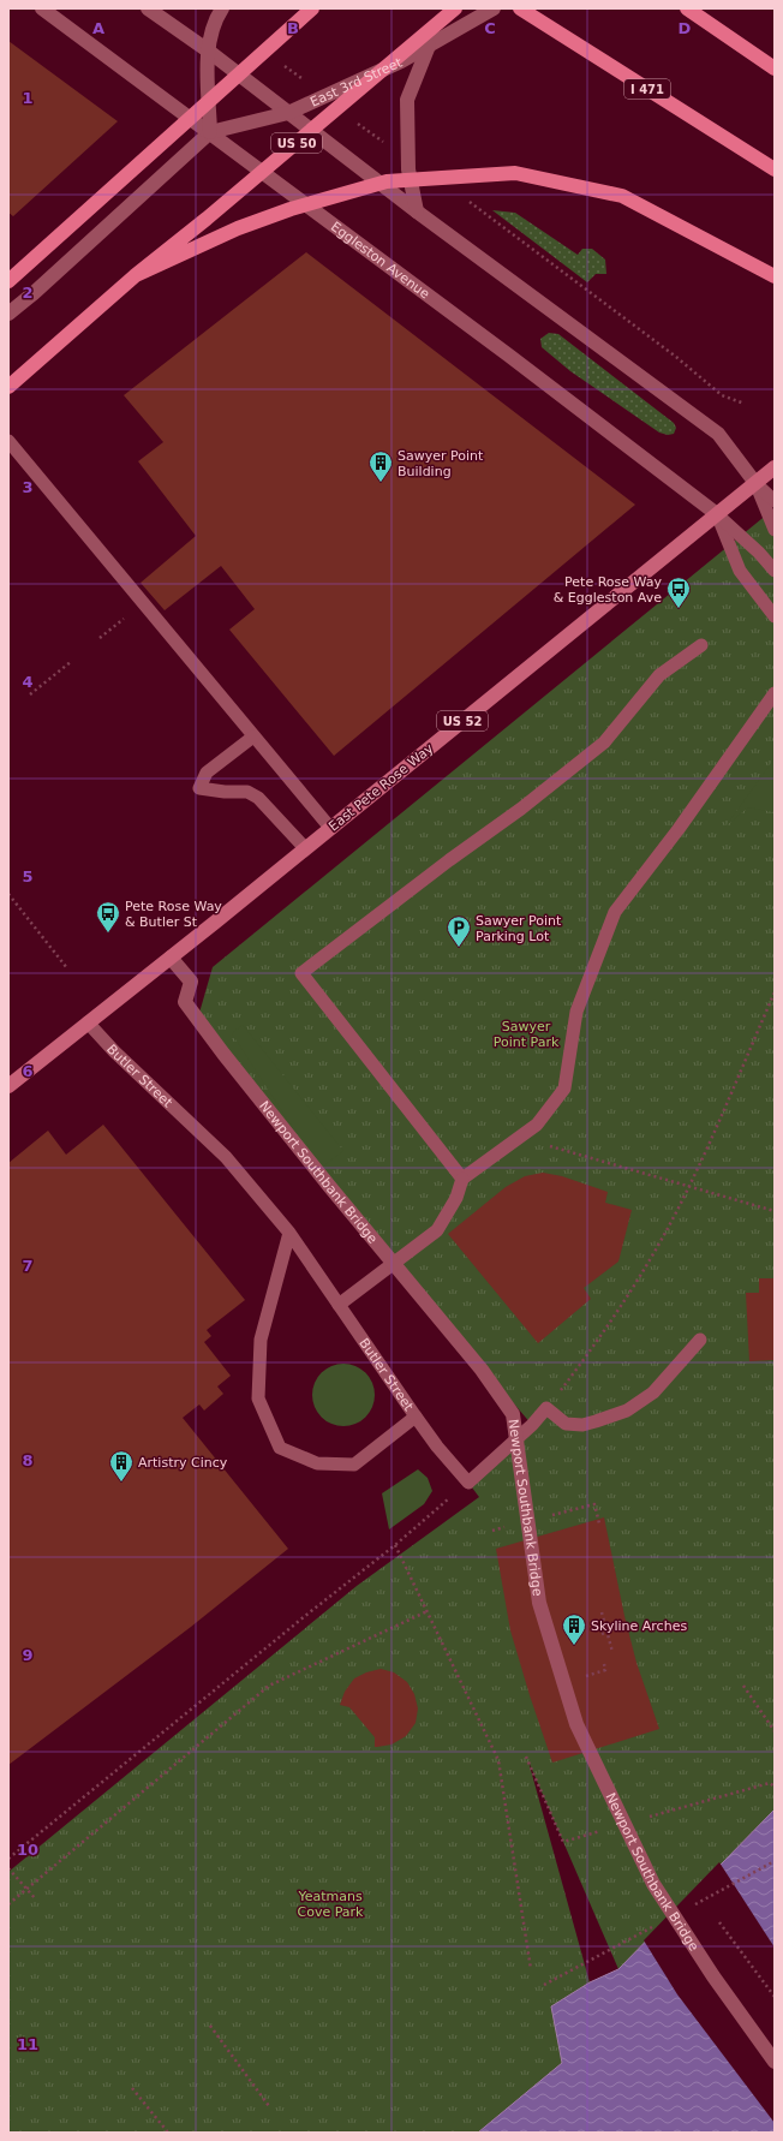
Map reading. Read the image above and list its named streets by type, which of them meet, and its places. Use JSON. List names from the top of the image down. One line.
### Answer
{"streets":{"highway":["I 471","US 50"],"main road":["East 3rd Street","Eggleston Avenue","US 52","East Pete Rose Way","Newport Southbank Bridge"],"lane":["Butler Street"]},"crossings":[["East 3rd Street","Eggleston Avenue"],["Eggleston Avenue","East Pete Rose Way"],["East Pete Rose Way","Butler Street"],["East Pete Rose Way","Newport Southbank Bridge"]],"parks":["Sawyer Point Park","Yeatmans Cove Park"],"places":{"building":["Sawyer Point Building","Artistry Cincy","Skyline Arches"],"bus stop":["Pete Rose Way & Eggleston Ave","Pete Rose Way & Butler St"],"parking":["Sawyer Point Parking Lot"]},"grid":{"columns":["A","B","C","D"],"rows":["1","2","3","4","5","6","7","8","9","10","11"]}}
